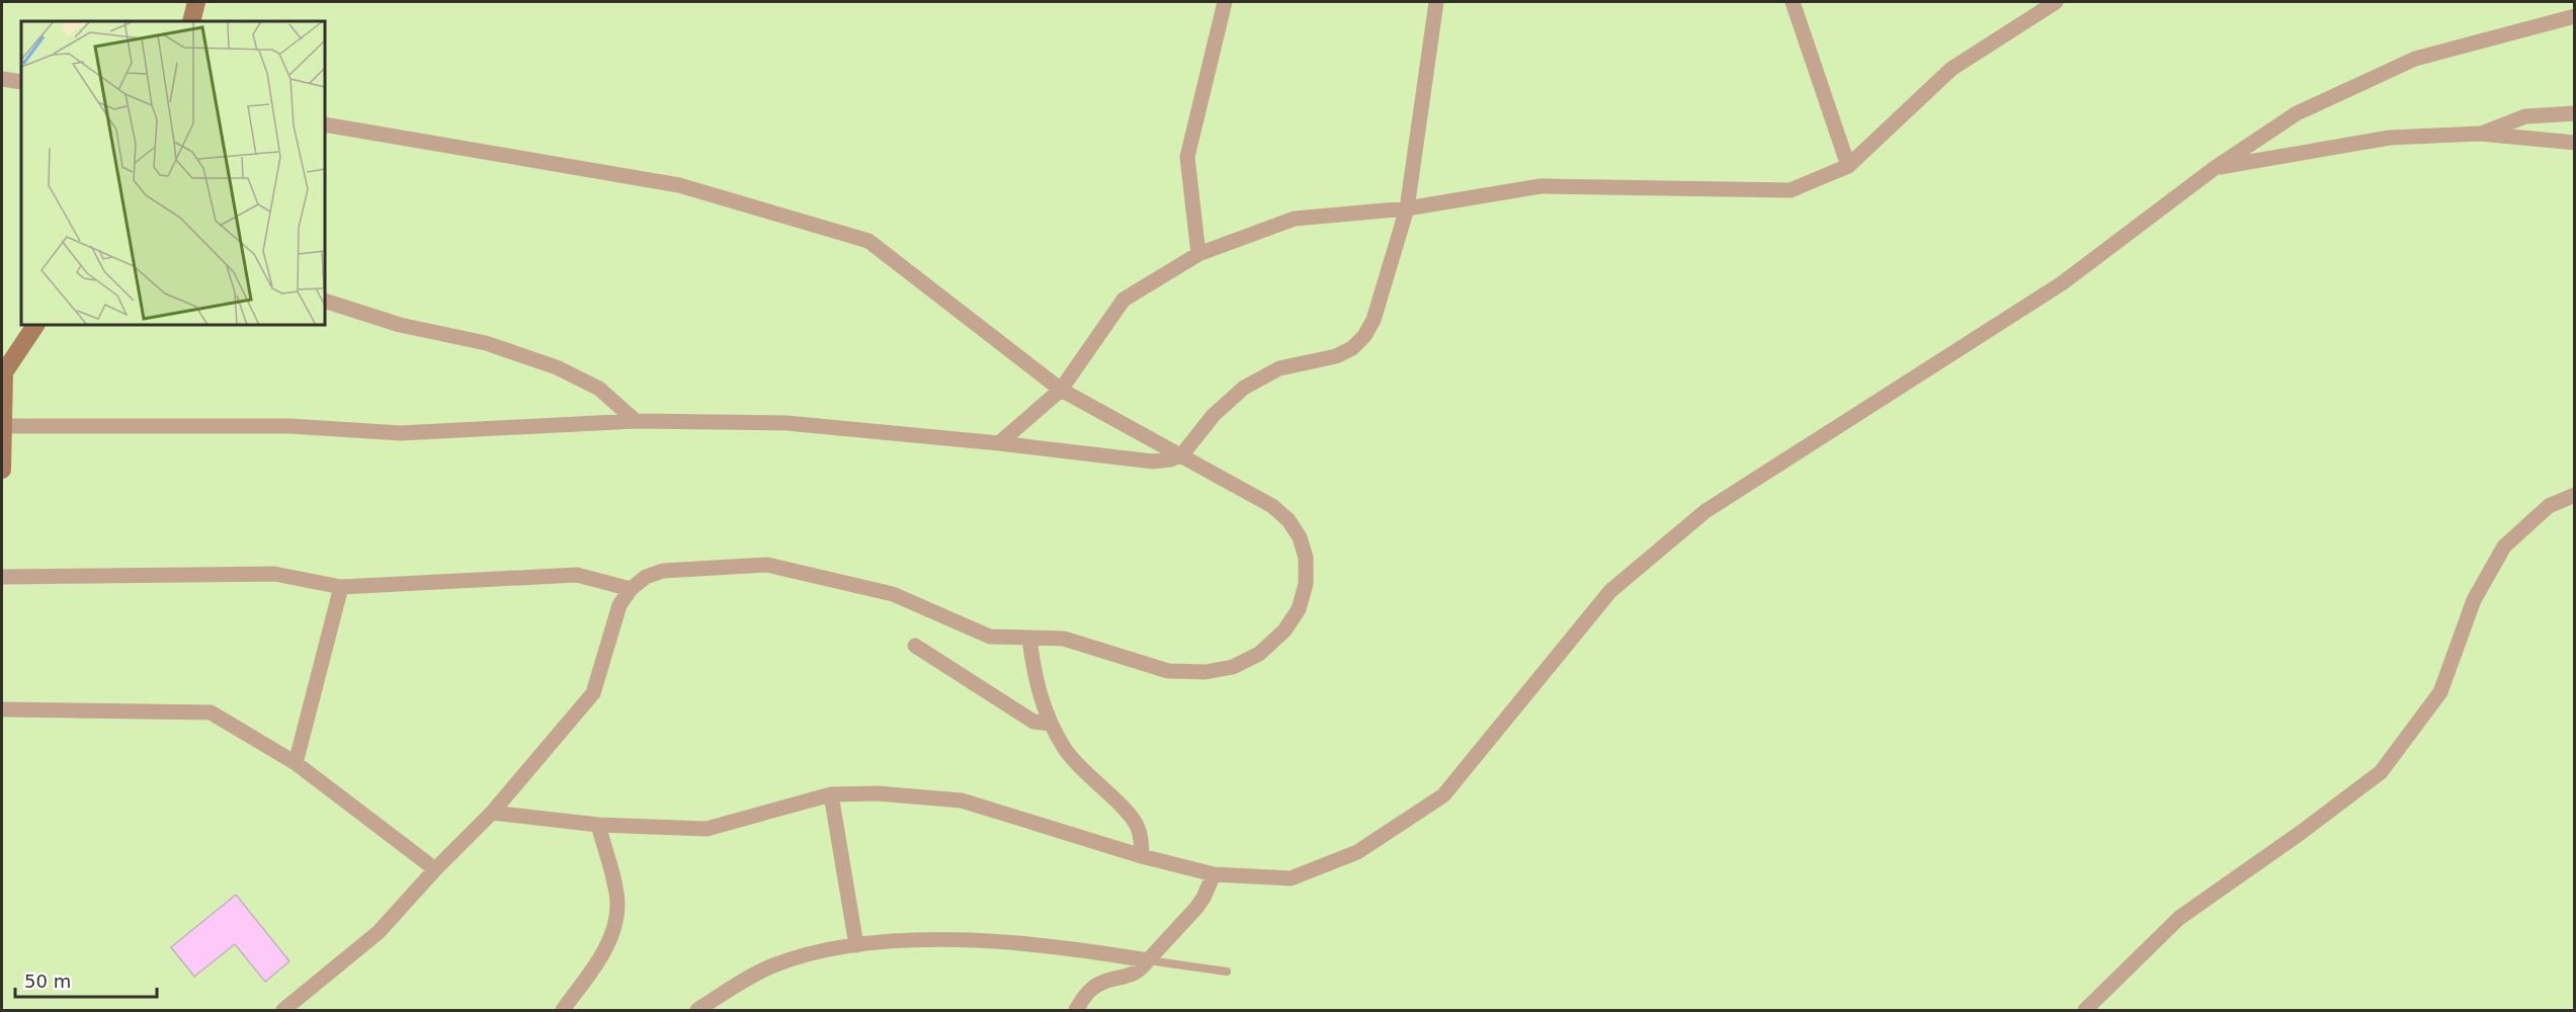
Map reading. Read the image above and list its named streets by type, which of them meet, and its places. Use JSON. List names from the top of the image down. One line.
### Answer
{"scale_bar":"50 m"}
